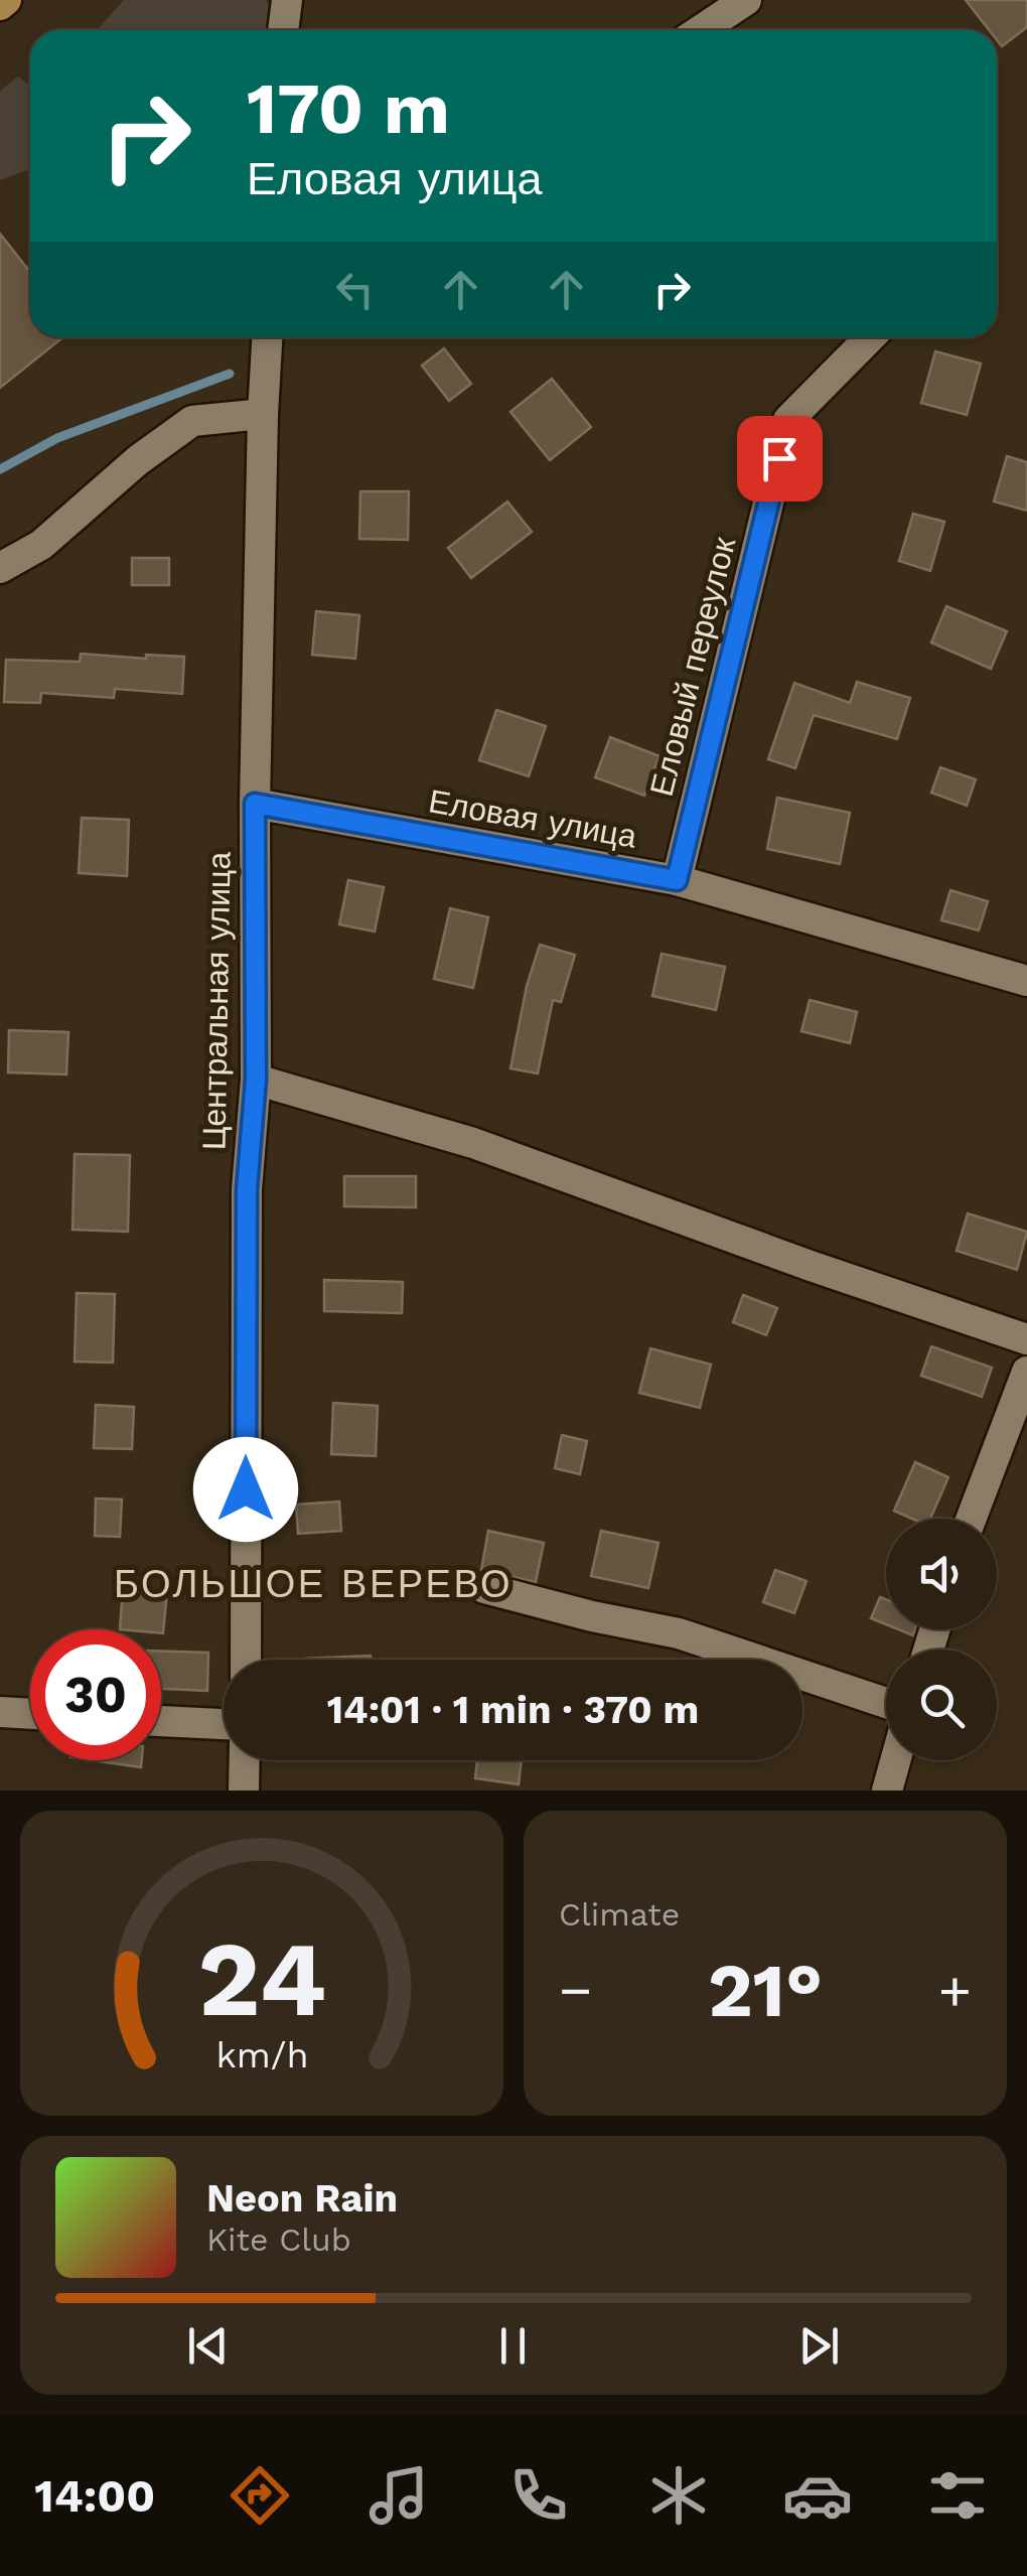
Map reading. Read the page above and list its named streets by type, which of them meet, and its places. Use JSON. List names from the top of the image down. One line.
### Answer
{"streets":{"street":["Еловый переулок","Еловая улица","Центральная улица"]},"crossings":[["Еловый переулок","Еловая улица"],["Еловая улица","Центральная улица"]],"districts":["БОЛЬШОЕ ВЕРЕВО"],"page":{"turn":["170 m","Еловая улица"],"limit":"30","trip":"14:01 · 1 min · 370 m","tile":"Climate","heat":["−","21°","+"],"song":["Neon Rain","Kite Club"],"tabs":"14:00","gauge":["24","km/h"]}}
